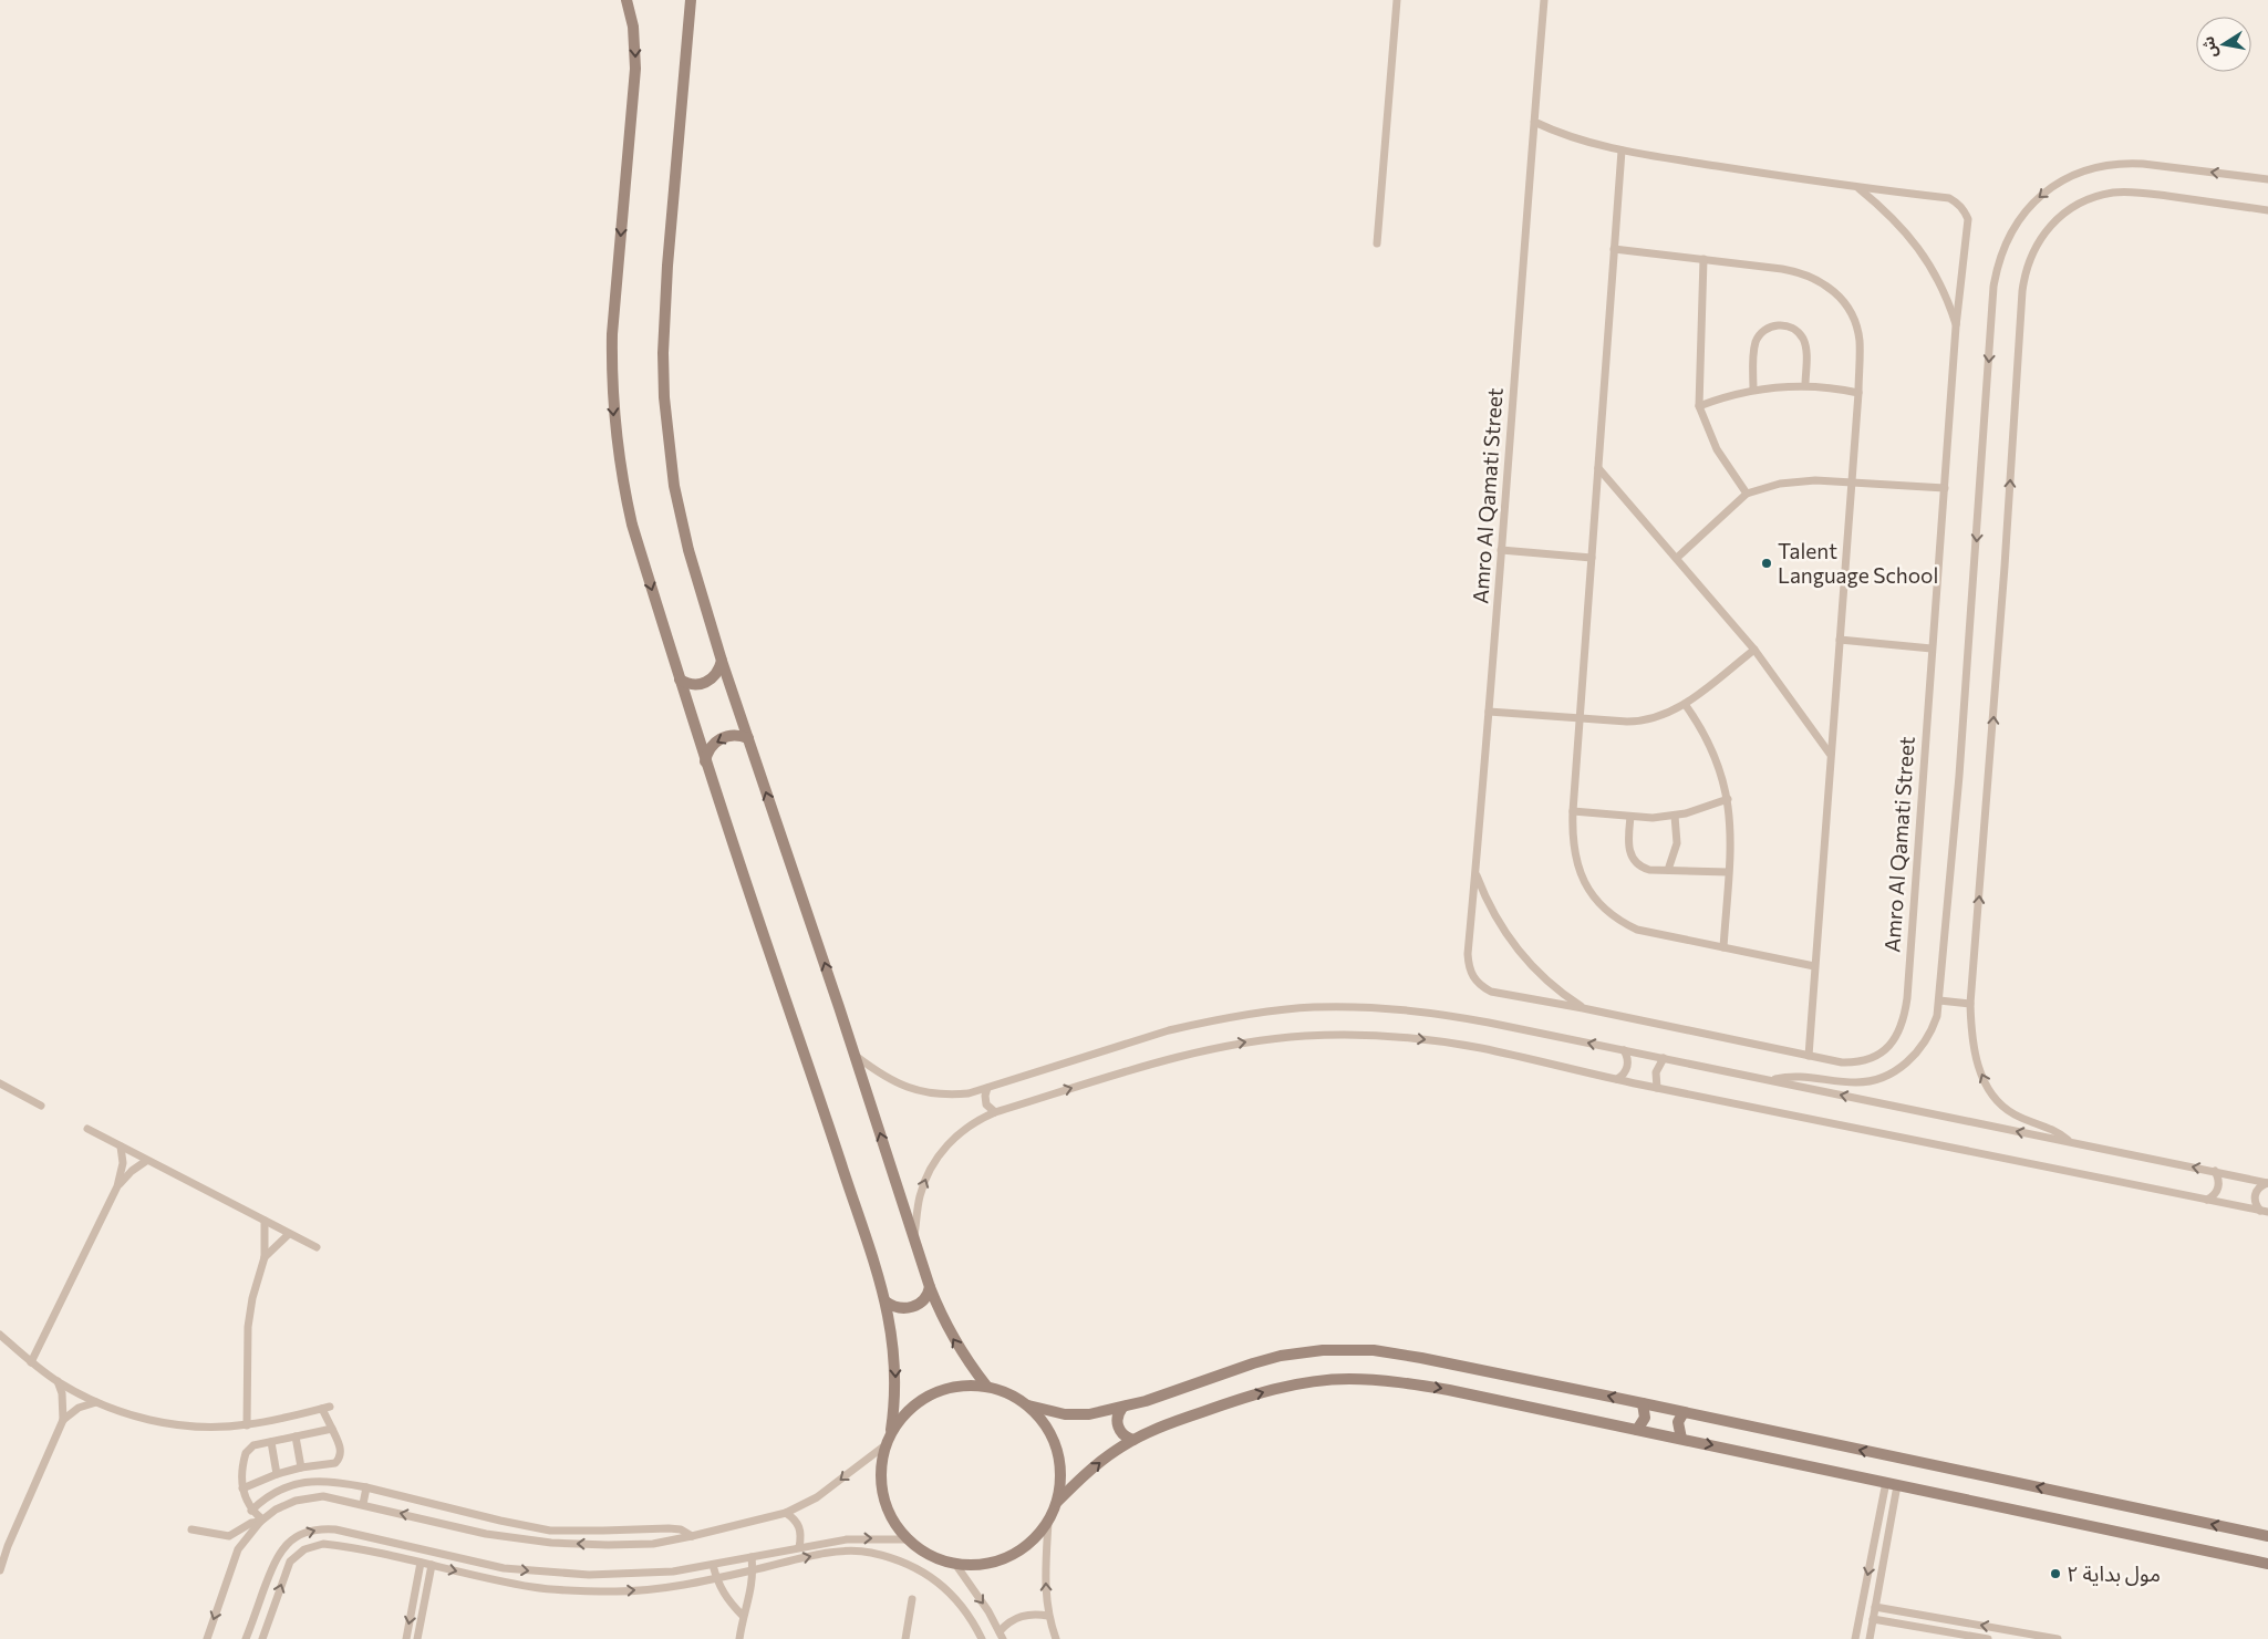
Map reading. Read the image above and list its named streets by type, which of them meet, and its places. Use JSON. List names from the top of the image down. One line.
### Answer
{"streets":{"street":["Amro Al Qamati Street"]},"places":["Talent Language School","مول بداية ۲"],"north":"left"}
